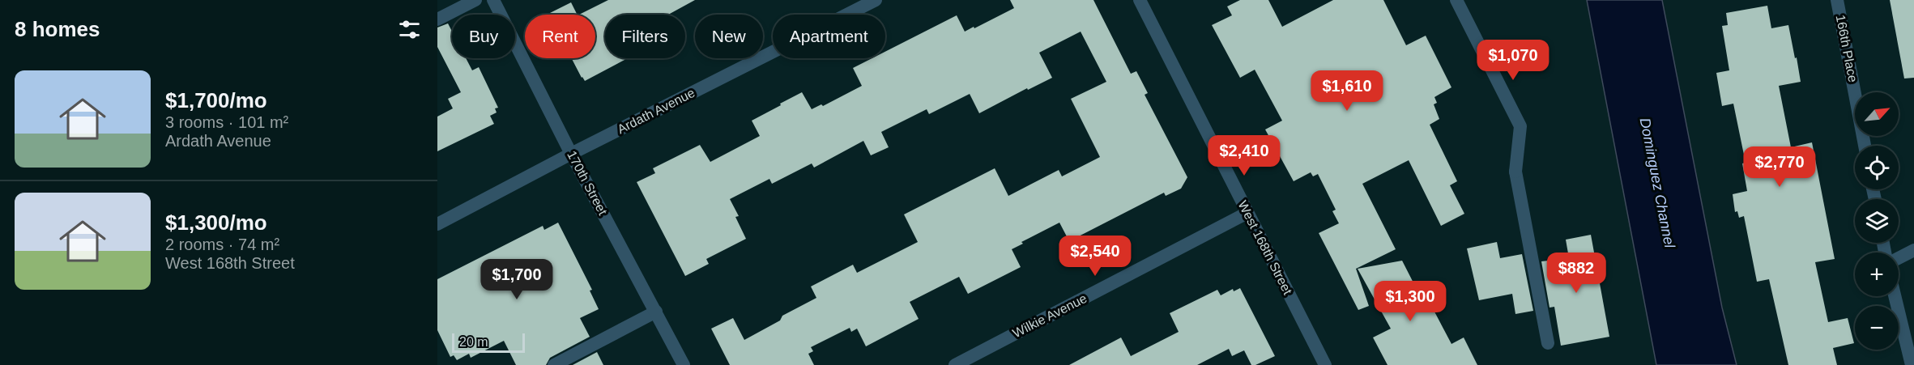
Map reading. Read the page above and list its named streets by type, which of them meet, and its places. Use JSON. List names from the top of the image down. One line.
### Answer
{"streets":{"street":["166th Place","Ardath Avenue","170th Street","West 168th Street","Wilkie Avenue"]},"crossings":[["Ardath Avenue","170th Street"],["West 168th Street","Wilkie Avenue"]],"water":["Dominguez Channel"],"scale_bar":"20 m","north":"top right","page":{"heading":"8 homes","chip":["Buy","Rent","Filters","New","Apartment"],"price":["$1,070","$1,610","$2,410","$2,770","$2,540","$882","$1,700","$1,300"],"list":[{"name":"$1,700/mo","note":"3 rooms · 101 m² · Ardath Avenue"},{"name":"$1,300/mo","note":"2 rooms · 74 m² · West 168th Street"}],"map_buttons":["+","−"],"scale":"20 m"}}
